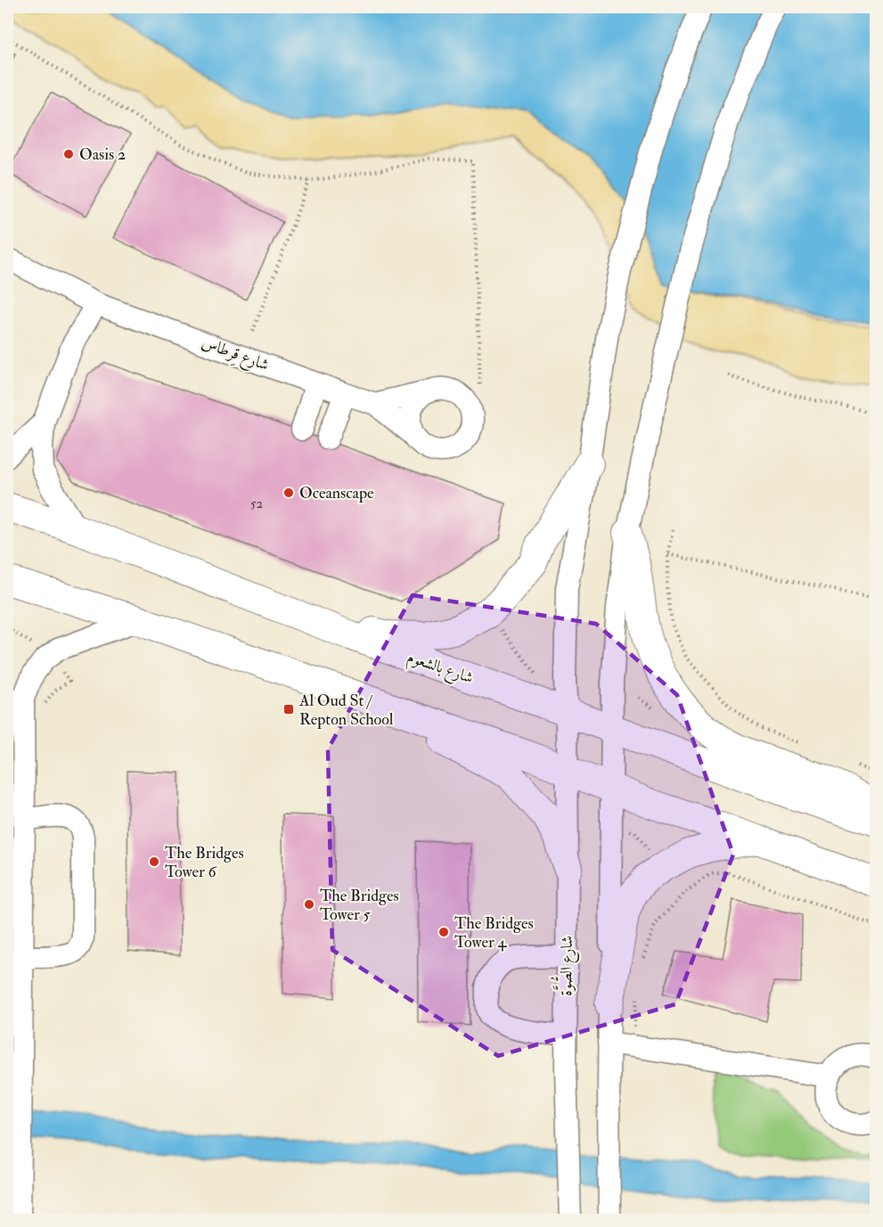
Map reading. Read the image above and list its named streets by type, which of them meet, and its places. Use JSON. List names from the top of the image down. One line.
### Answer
{"streets":{"main road":["شارع بالشعوم"],"street":["شارع قِرطاس","شارع الصُّوَّة"]},"crossings":[["شارع بالشعوم","شارع الصُّوَّة"]],"places":{"other":["Oasis 2","Oceanscape","The Bridges Tower 6","The Bridges Tower 5","The Bridges Tower 4"],"transit":["Al Oud St / Repton School"]},"house_numbers":["52"]}
